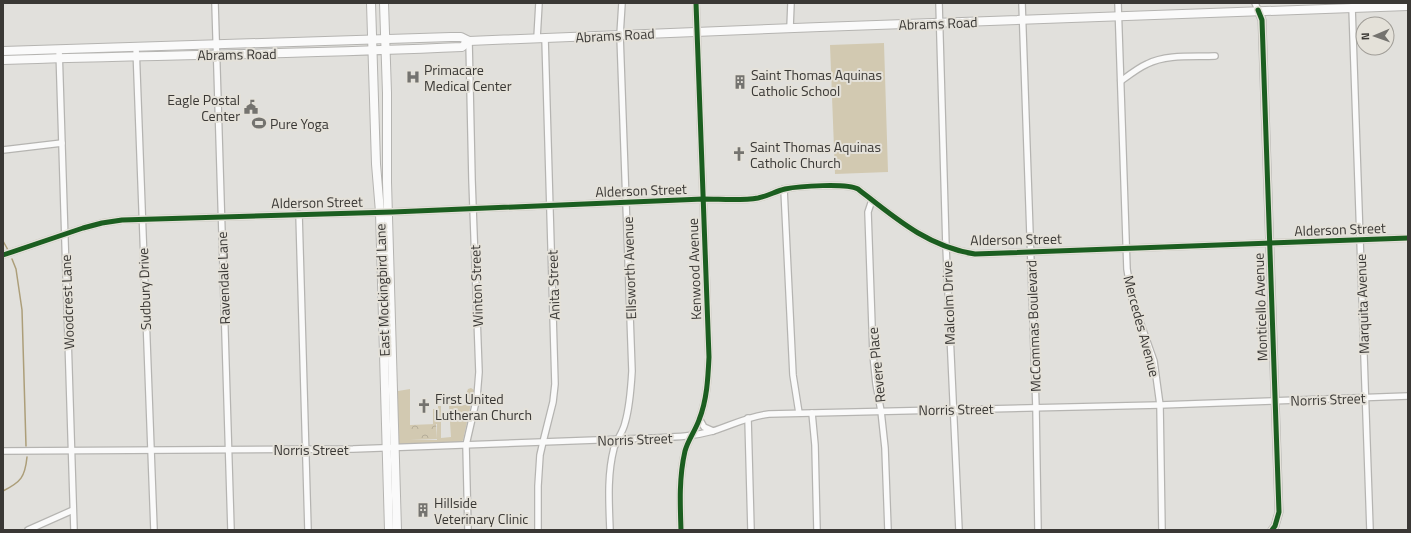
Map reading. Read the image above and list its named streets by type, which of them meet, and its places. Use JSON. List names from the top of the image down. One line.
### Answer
{"streets":{"main road":["Abrams Road","East Mockingbird Lane"],"street":["Alderson Street","Ellsworth Avenue","Kenwood Avenue","Ravendale Lane","Anita Street","Winton Street","Sudbury Drive","Woodcrest Lane","Malcolm Drive","Marquita Avenue","Monticello Avenue","McCommas Boulevard","Mercedes Avenue","Revere Place","Norris Street"]},"crossings":[["Abrams Road","Ellsworth Avenue"],["Abrams Road","Kenwood Avenue"],["Abrams Road","Ravendale Lane"],["Abrams Road","Anita Street"],["Abrams Road","Winton Street"],["Abrams Road","Sudbury Drive"],["Abrams Road","East Mockingbird Lane"],["Abrams Road","Woodcrest Lane"],["Abrams Road","Malcolm Drive"],["Abrams Road","Marquita Avenue"],["Abrams Road","Monticello Avenue"],["Abrams Road","McCommas Boulevard"],["Abrams Road","Mercedes Avenue"],["Alderson Street","Ellsworth Avenue"],["Alderson Street","Kenwood Avenue"],["Alderson Street","Ravendale Lane"],["Alderson Street","Anita Street"],["Alderson Street","Winton Street"],["Alderson Street","Sudbury Drive"],["Alderson Street","East Mockingbird Lane"],["Alderson Street","Woodcrest Lane"],["Alderson Street","Malcolm Drive"],["Alderson Street","Marquita Avenue"],["Alderson Street","Monticello Avenue"],["Alderson Street","McCommas Boulevard"],["Alderson Street","Mercedes Avenue"],["Alderson Street","Revere Place"],["Ellsworth Avenue","Norris Street"],["Kenwood Avenue","Norris Street"],["Ravendale Lane","Norris Street"],["Anita Street","Norris Street"],["Winton Street","Norris Street"],["Sudbury Drive","Norris Street"],["East Mockingbird Lane","Norris Street"],["Woodcrest Lane","Norris Street"],["Malcolm Drive","Norris Street"],["Marquita Avenue","Norris Street"],["Monticello Avenue","Norris Street"],["McCommas Boulevard","Norris Street"],["Mercedes Avenue","Norris Street"],["Revere Place","Norris Street"]],"places":{"hospital":["Primacare Medical Center"],"building":["Saint Thomas Aquinas Catholic School","Hillside Veterinary Clinic"],"public building":["Eagle Postal Center"],"sports":["Pure Yoga"],"church":["Saint Thomas Aquinas Catholic Church","First United Lutheran Church"]},"north":"left"}
